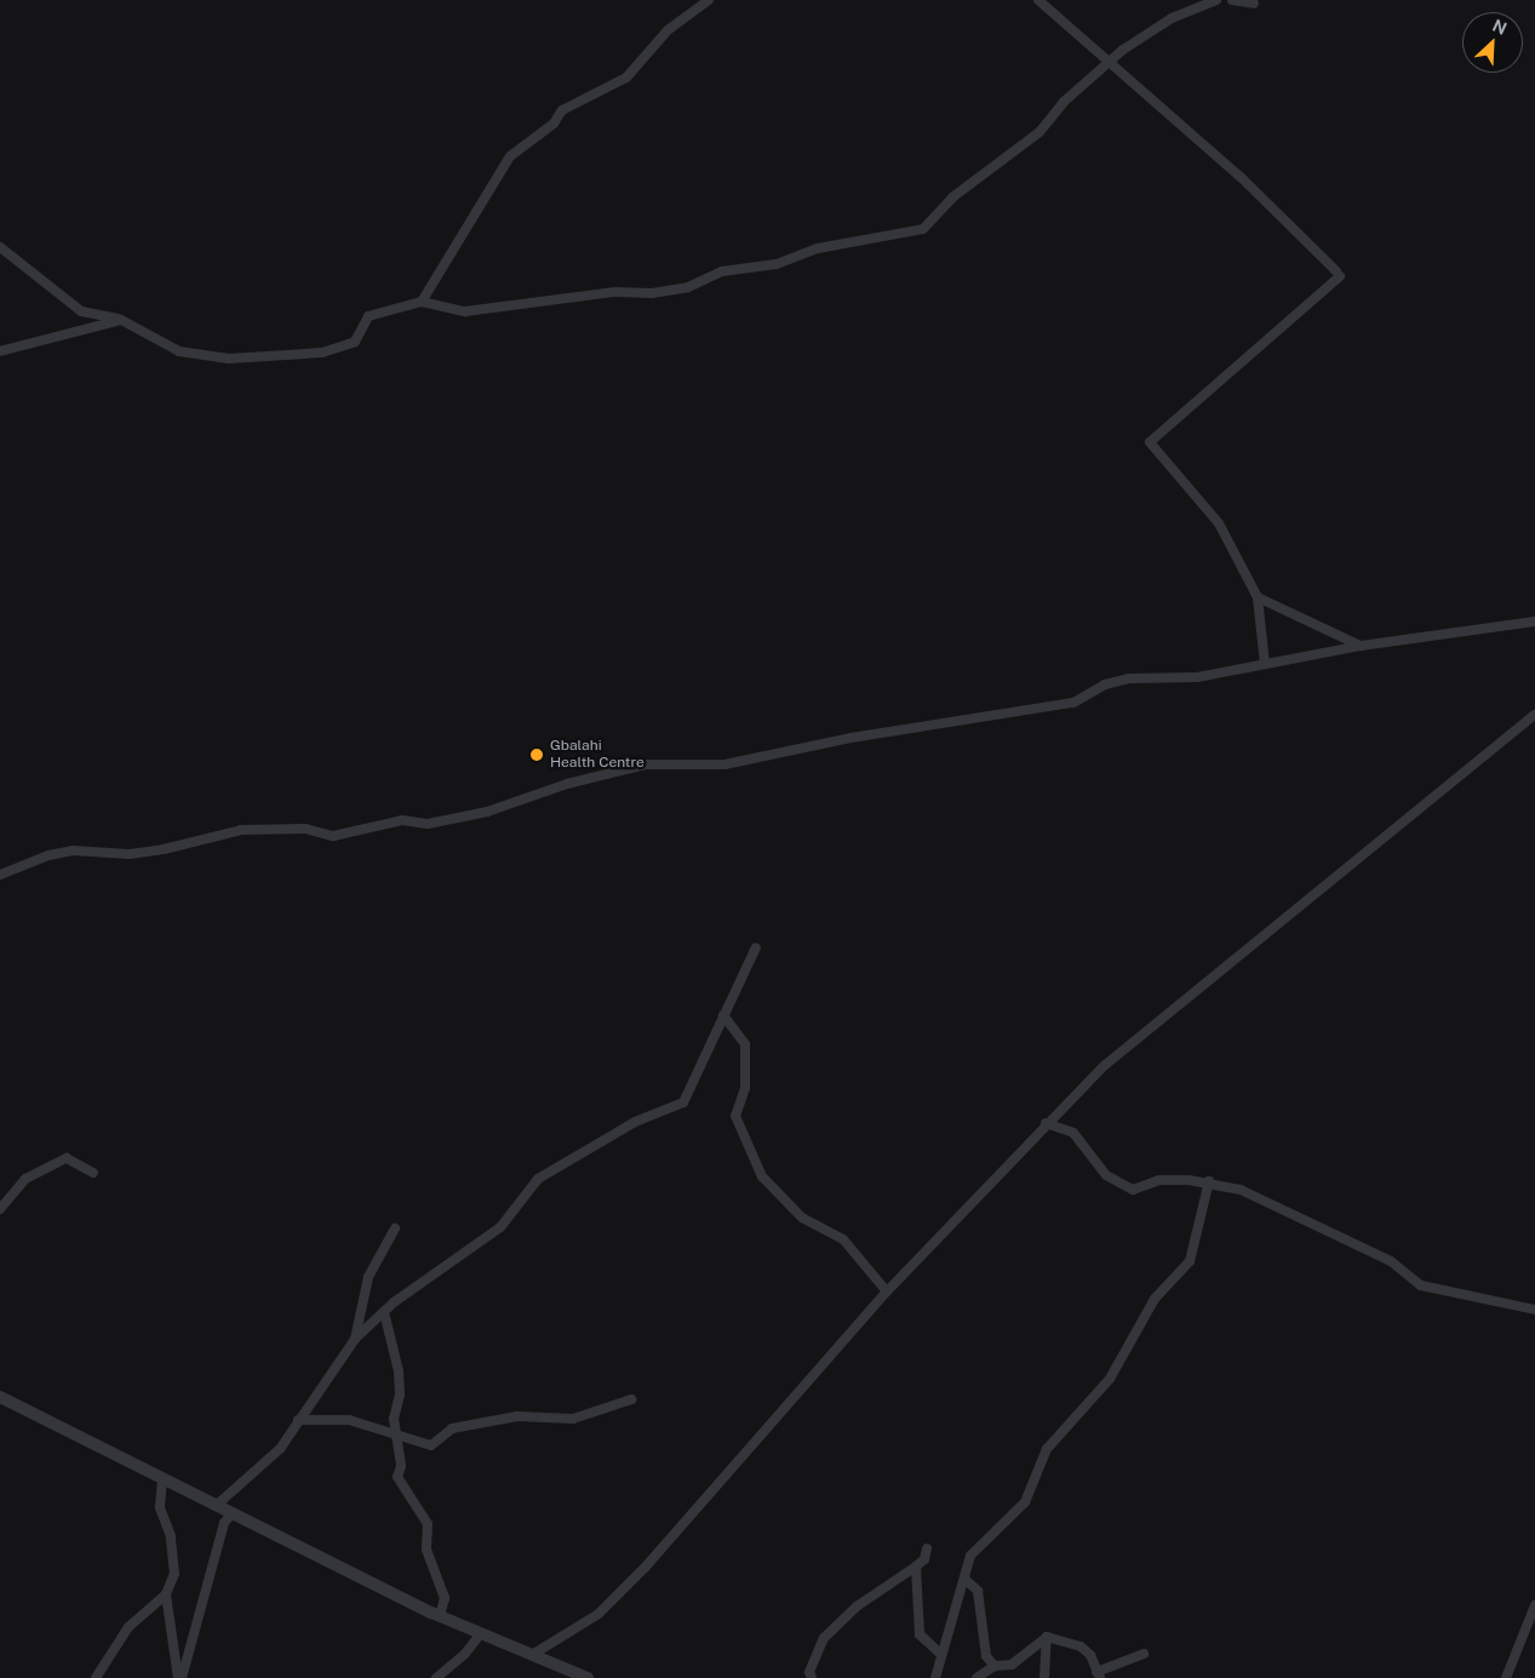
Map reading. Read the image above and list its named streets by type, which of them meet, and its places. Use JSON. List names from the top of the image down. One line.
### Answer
{"places":["Gbalahi Health Centre"],"north":"top right"}
